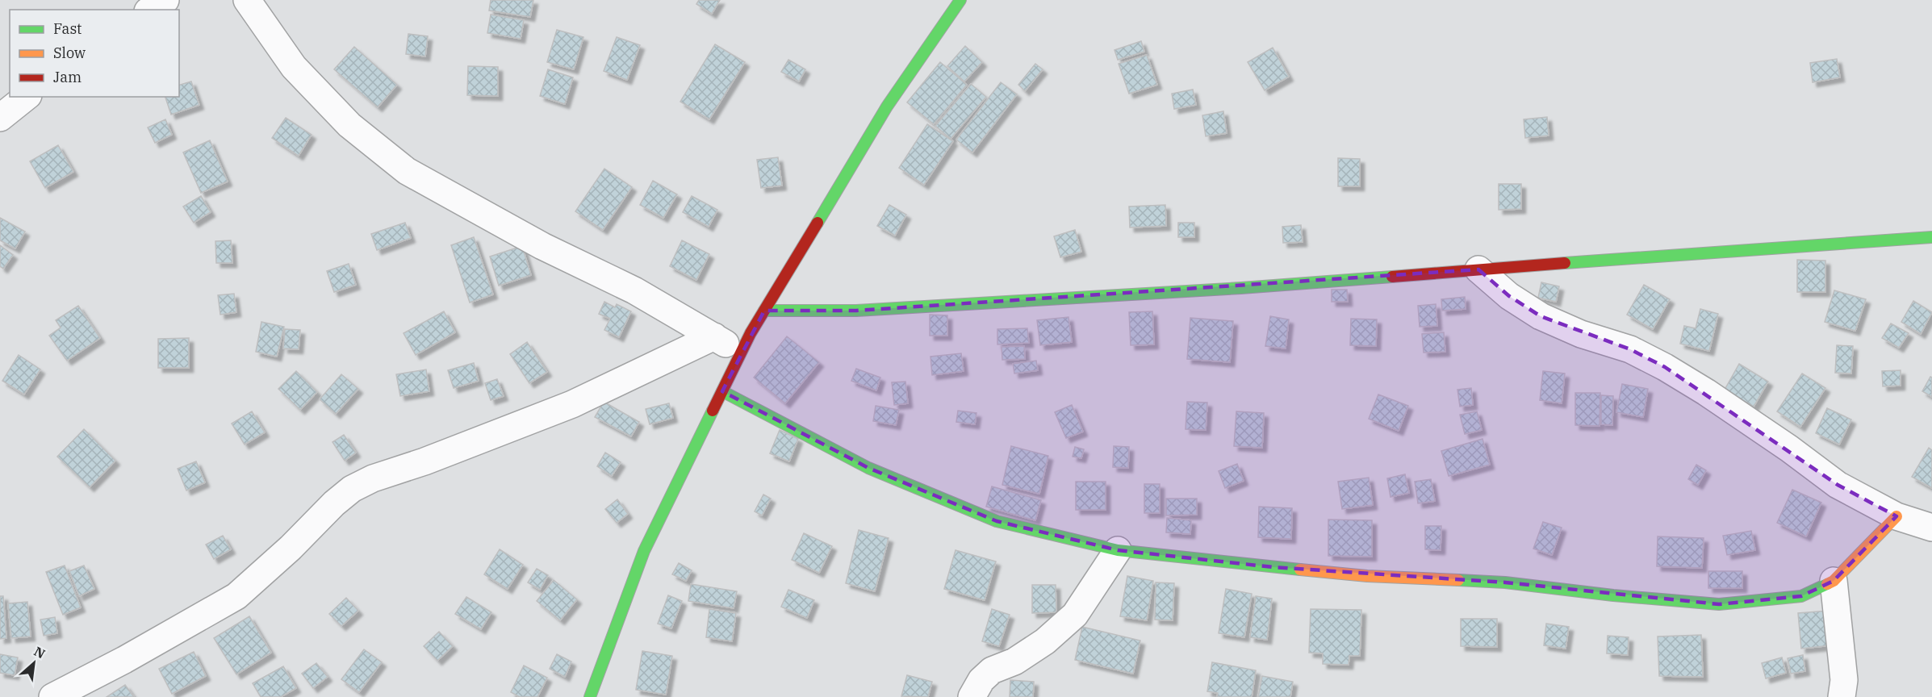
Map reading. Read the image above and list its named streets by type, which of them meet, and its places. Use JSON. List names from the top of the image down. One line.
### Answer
{"legend":["Fast","Slow","Jam"],"north":"top right"}
